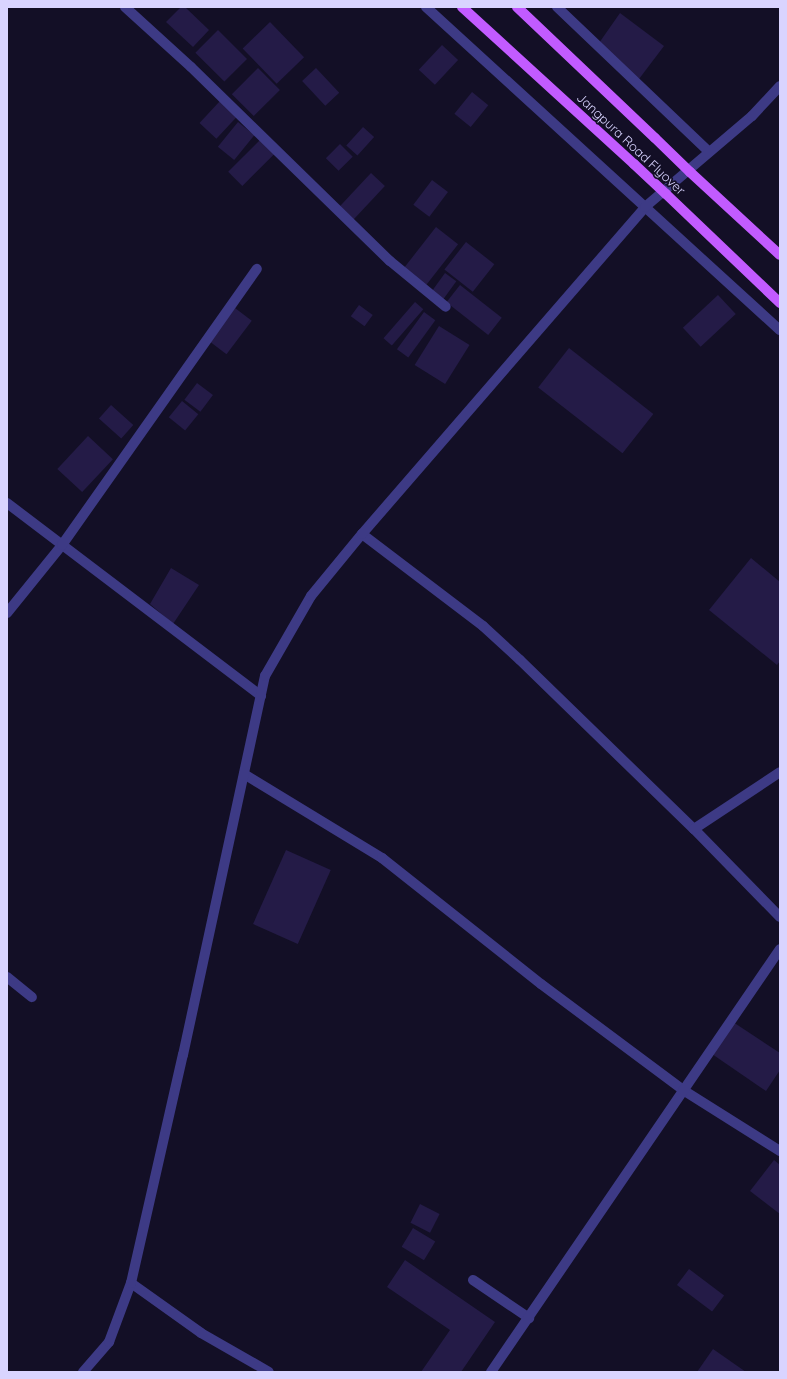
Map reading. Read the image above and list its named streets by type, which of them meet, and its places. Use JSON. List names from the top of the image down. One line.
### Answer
{"streets":{"main road":["Jangpura Road Flyover"]}}
